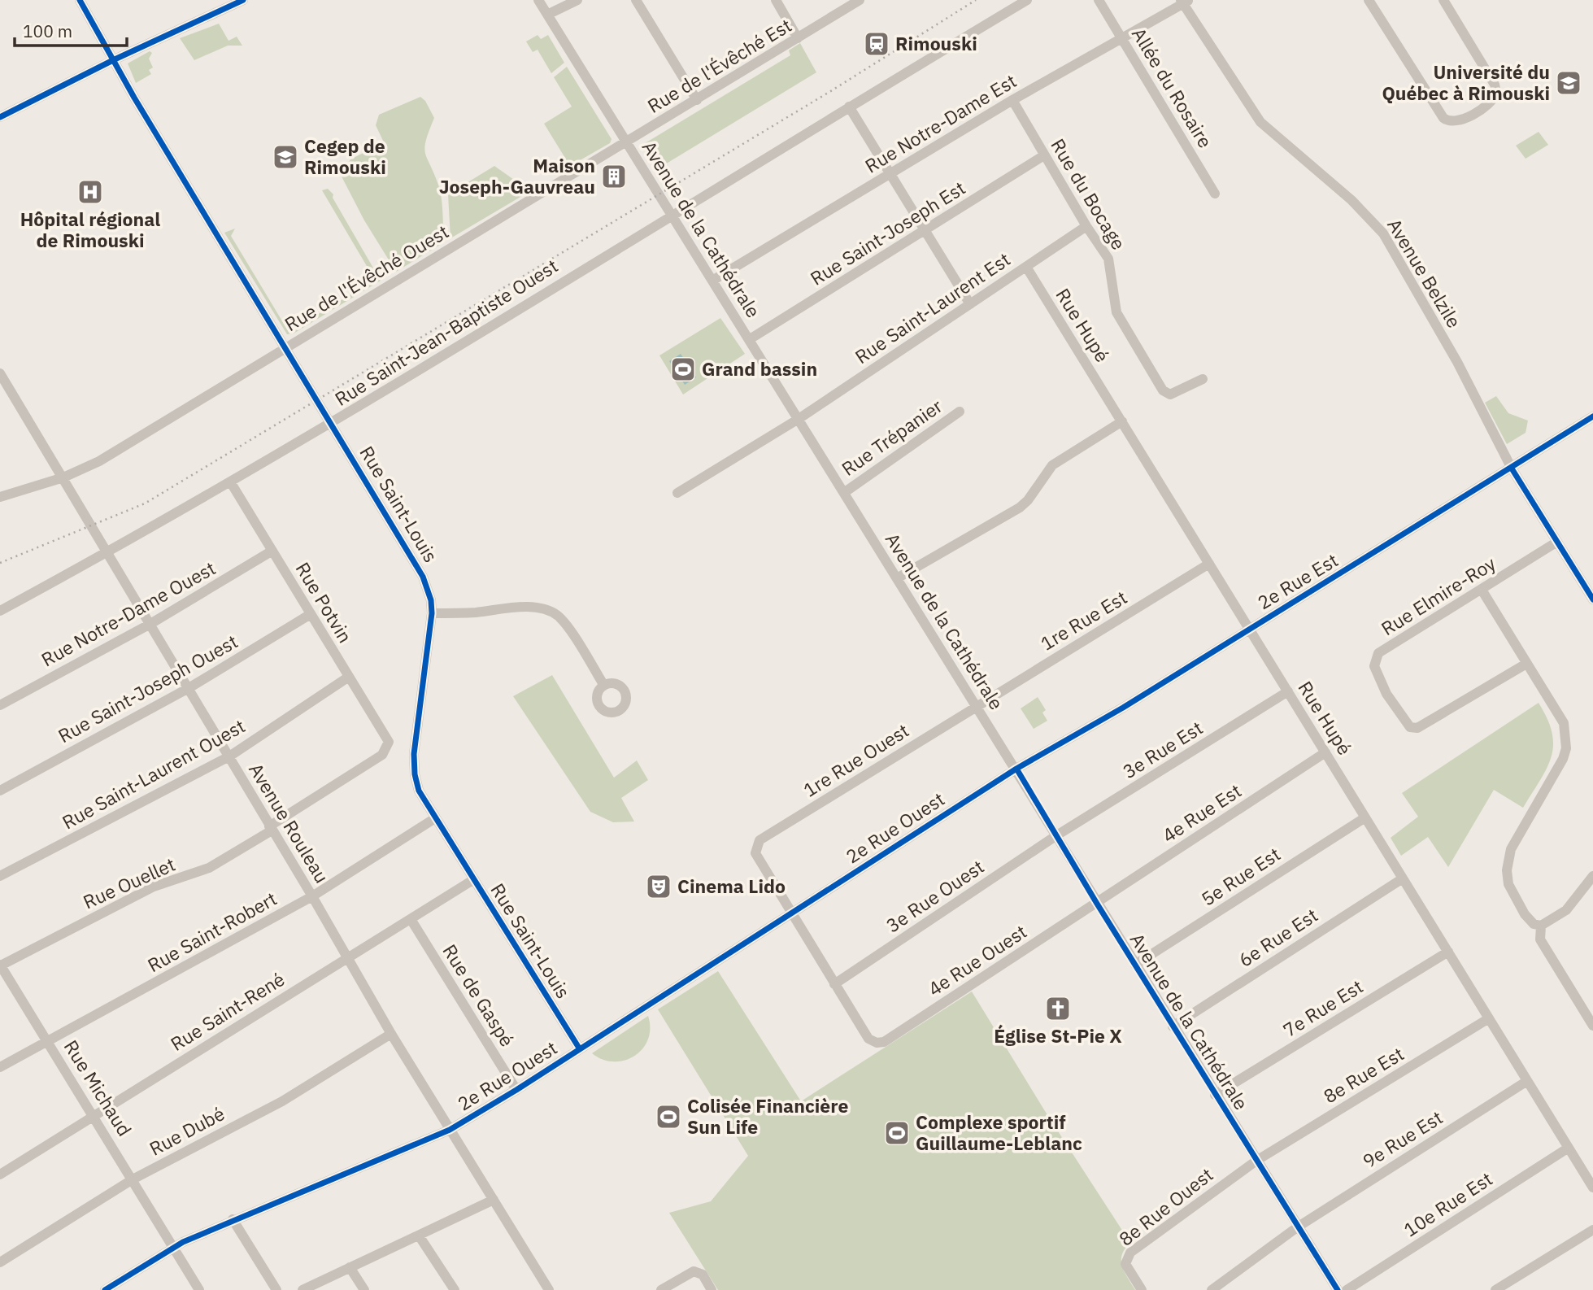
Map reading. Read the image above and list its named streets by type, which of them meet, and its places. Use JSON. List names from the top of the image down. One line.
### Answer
{"streets":{"street":["Rue de l'Évêché Est","Allée du Rosaire","Rue Notre-Dame Est","Rue du Bocage","Avenue de la Cathédrale","Rue Saint-Joseph Est","Avenue Belzile","Rue de l'Évêché Ouest","Rue Saint-Laurent Est","Rue Hupé","Rue Saint-Jean-Baptiste Ouest","Rue Trépanier","Rue Saint-Louis","2e Rue Est","Rue Elmire-Roy","Rue Potvin","Rue Notre-Dame Ouest","1re Rue Est","Rue Saint-Joseph Ouest","3e Rue Est","1re Rue Ouest","Rue Saint-Laurent Ouest","4e Rue Est","Avenue Rouleau","2e Rue Ouest","5e Rue Est","Rue Ouellet","3e Rue Ouest","Rue Saint-Robert","6e Rue Est","4e Rue Ouest","Rue de Gaspé","7e Rue Est","Rue Saint-René","8e Rue Est","Rue Michaud","Rue Dubé","9e Rue Est","10e Rue Est","8e Rue Ouest"]},"crossings":[["Rue de l'Évêché Est","Avenue de la Cathédrale"],["Rue de l'Évêché Est","Rue de l'Évêché Ouest"],["Allée du Rosaire","Rue Notre-Dame Est"],["Rue Notre-Dame Est","Rue du Bocage"],["Rue Notre-Dame Est","Avenue de la Cathédrale"],["Rue Notre-Dame Est","Avenue Belzile"],["Rue du Bocage","Rue Saint-Joseph Est"],["Rue du Bocage","Rue Saint-Laurent Est"],["Avenue de la Cathédrale","Rue Saint-Joseph Est"],["Avenue de la Cathédrale","Rue de l'Évêché Ouest"],["Avenue de la Cathédrale","Rue Saint-Laurent Est"],["Avenue de la Cathédrale","Rue Saint-Jean-Baptiste Ouest"],["Avenue de la Cathédrale","Rue Trépanier"],["Avenue de la Cathédrale","2e Rue Est"],["Avenue de la Cathédrale","1re Rue Est"],["Avenue de la Cathédrale","3e Rue Est"],["Avenue de la Cathédrale","1re Rue Ouest"],["Avenue de la Cathédrale","4e Rue Est"],["Avenue de la Cathédrale","2e Rue Ouest"],["Avenue de la Cathédrale","5e Rue Est"],["Avenue de la Cathédrale","3e Rue Ouest"],["Avenue de la Cathédrale","6e Rue Est"],["Avenue de la Cathédrale","4e Rue Ouest"],["Avenue de la Cathédrale","7e Rue Est"],["Avenue de la Cathédrale","8e Rue Est"],["Avenue de la Cathédrale","9e Rue Est"],["Avenue de la Cathédrale","8e Rue Ouest"],["Avenue Belzile","2e Rue Est"],["Avenue Belzile","Rue Elmire-Roy"],["Rue de l'Évêché Ouest","Rue Saint-Louis"],["Rue de l'Évêché Ouest","Avenue Rouleau"],["Rue Saint-Laurent Est","Rue Hupé"],["Rue Hupé","2e Rue Est"],["Rue Hupé","1re Rue Est"],["Rue Hupé","3e Rue Est"],["Rue Hupé","4e Rue Est"],["Rue Hupé","5e Rue Est"],["Rue Hupé","6e Rue Est"],["Rue Hupé","7e Rue Est"],["Rue Hupé","8e Rue Est"],["Rue Hupé","9e Rue Est"],["Rue Hupé","10e Rue Est"],["Rue Saint-Jean-Baptiste Ouest","Rue Saint-Louis"],["Rue Saint-Jean-Baptiste Ouest","Rue Potvin"],["Rue Saint-Jean-Baptiste Ouest","Avenue Rouleau"],["Rue Saint-Louis","2e Rue Ouest"],["Rue Saint-Louis","Rue Saint-Robert"],["Rue Saint-Louis","Rue Saint-René"],["2e Rue Est","2e Rue Ouest"],["Rue Potvin","Rue Notre-Dame Ouest"],["Rue Potvin","Rue Saint-Joseph Ouest"],["Rue Potvin","Rue Saint-Laurent Ouest"],["Rue Potvin","Rue Ouellet"],["Rue Notre-Dame Ouest","Avenue Rouleau"],["1re Rue Est","1re Rue Ouest"],["Rue Saint-Joseph Ouest","Avenue Rouleau"],["3e Rue Est","3e Rue Ouest"],["1re Rue Ouest","2e Rue Ouest"],["Rue Saint-Laurent Ouest","Avenue Rouleau"],["4e Rue Est","4e Rue Ouest"],["Avenue Rouleau","2e Rue Ouest"],["Avenue Rouleau","Rue Ouellet"],["Avenue Rouleau","Rue Saint-Robert"],["Avenue Rouleau","Rue Saint-René"],["Avenue Rouleau","Rue Dubé"],["2e Rue Ouest","Rue de Gaspé"],["2e Rue Ouest","Rue Michaud"],["Rue Ouellet","Rue Michaud"],["3e Rue Ouest","4e Rue Ouest"],["Rue Saint-Robert","Rue Michaud"],["Rue de Gaspé","Rue Saint-René"],["Rue Saint-René","Rue Michaud"],["8e Rue Est","8e Rue Ouest"],["Rue Michaud","Rue Dubé"]],"places":{"station":["Rimouski"],"school or university":["Université du Québec à Rimouski","Cegep de Rimouski"],"building":["Maison Joseph-Gauvreau"],"hospital":["Hôpital régional de Rimouski"],"sports":["Grand bassin","Colisée Financière Sun Life","Complexe sportif Guillaume-Leblanc"],"theatre":["Cinema Lido"],"church":["Église St-Pie X"]},"scale_bar":"100 m"}
